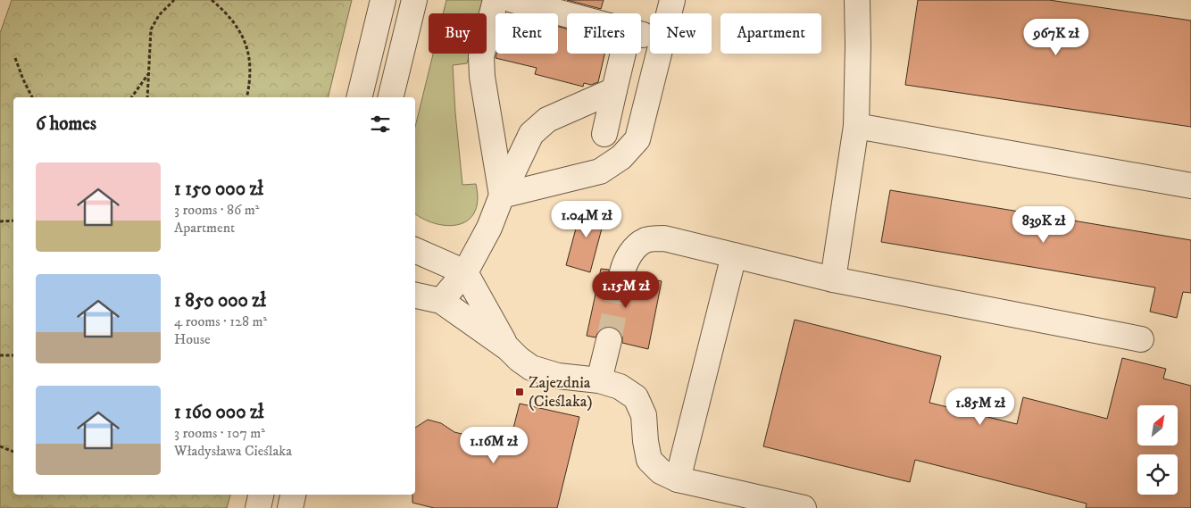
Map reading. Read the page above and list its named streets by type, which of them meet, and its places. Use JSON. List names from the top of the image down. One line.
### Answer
{"places":{"transit":["Zajezdnia (Cieślaka)"]},"north":"top right","page":{"chip":["Buy","Rent","Filters","New","Apartment"],"price":["967K zł","1.04M zł","839K zł","1.15M zł","1.85M zł","1.16M zł"],"heading":"6 homes","list":[{"name":"1 150 000 zł","note":"3 rooms · 86 m² · Apartment"},{"name":"1 850 000 zł","note":"4 rooms · 128 m² · House"},{"name":"1 160 000 zł","note":"3 rooms · 107 m² · Władysława Cieślaka"}]}}
